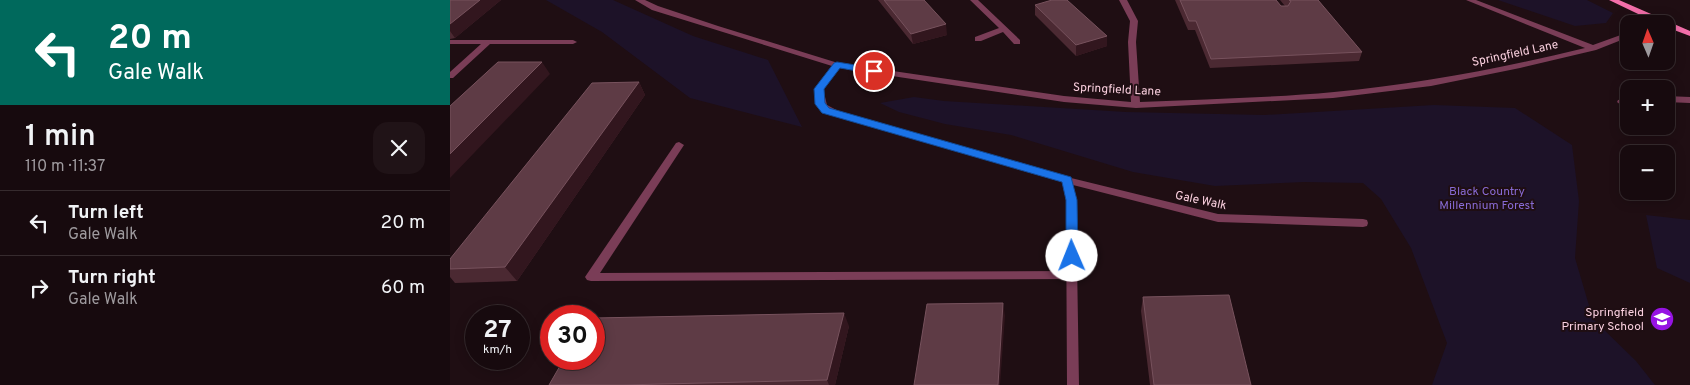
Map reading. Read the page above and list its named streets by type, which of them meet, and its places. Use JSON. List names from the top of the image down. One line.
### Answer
{"streets":{"street":["Springfield Lane","Gale Walk"]},"crossings":[["Springfield Lane","Gale Walk"]],"parks":["Black Country Millennium Forest"],"places":{"school or university":["Springfield Primary School"]},"north":"top","page":{"turn":["20 m","Gale Walk"],"map_buttons":["+","−"],"heading":["1 min","110 m · 11:37"],"list":[{"name":"Turn left","note":"Gale Walk","value":"20 m"},{"name":"Turn right","note":"Gale Walk","value":"60 m"}],"speed":"27 km/h","limit":"30"}}
